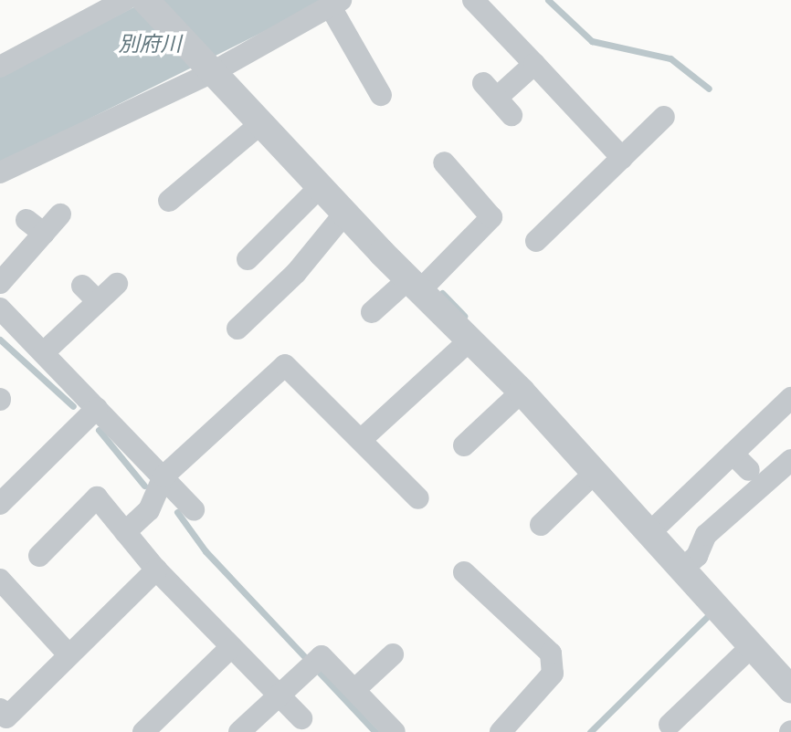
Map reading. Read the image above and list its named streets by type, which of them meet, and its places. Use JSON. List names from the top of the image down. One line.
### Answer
{"water":["別府川"]}
